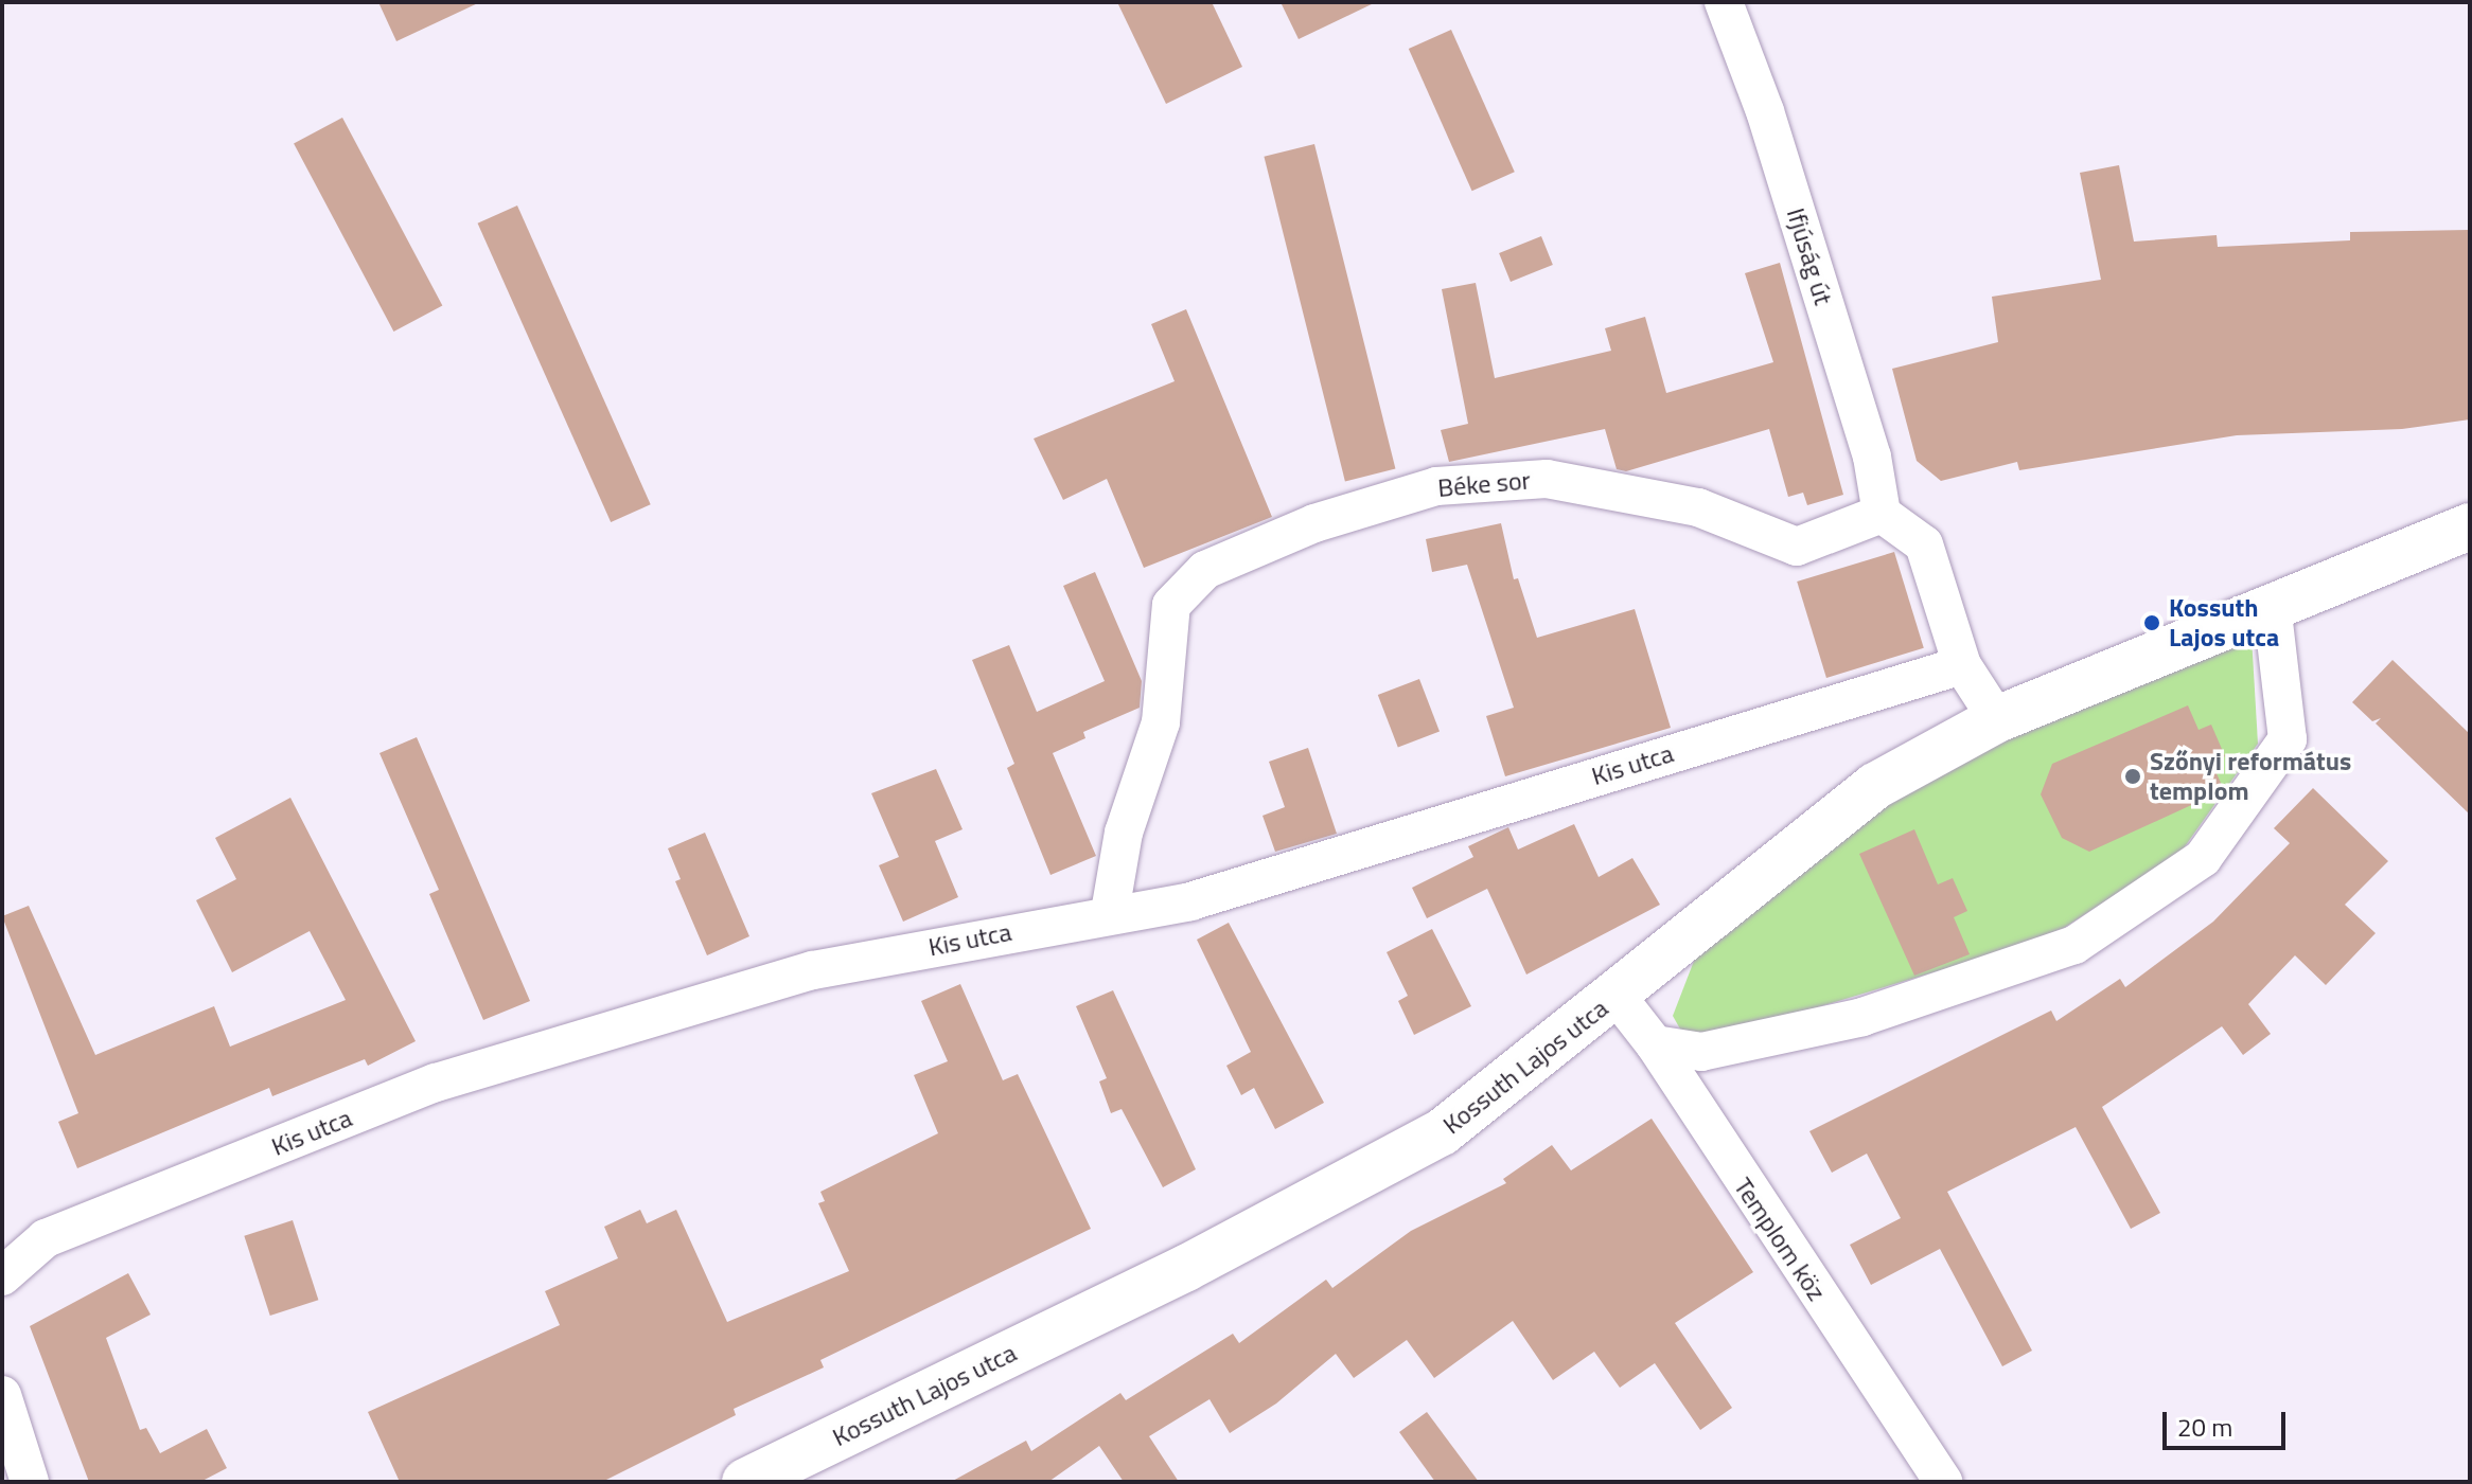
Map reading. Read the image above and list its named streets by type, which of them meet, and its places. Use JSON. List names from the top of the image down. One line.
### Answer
{"streets":{"street":["Ifjúság út","Béke sor","Kis utca","Kossuth Lajos utca","Templom köz"]},"crossings":[["Ifjúság út","Béke sor"],["Béke sor","Kis utca"],["Kossuth Lajos utca","Templom köz"]],"places":["Kossuth Lajos utca","Szőnyi református templom"],"scale_bar":"20 m"}
